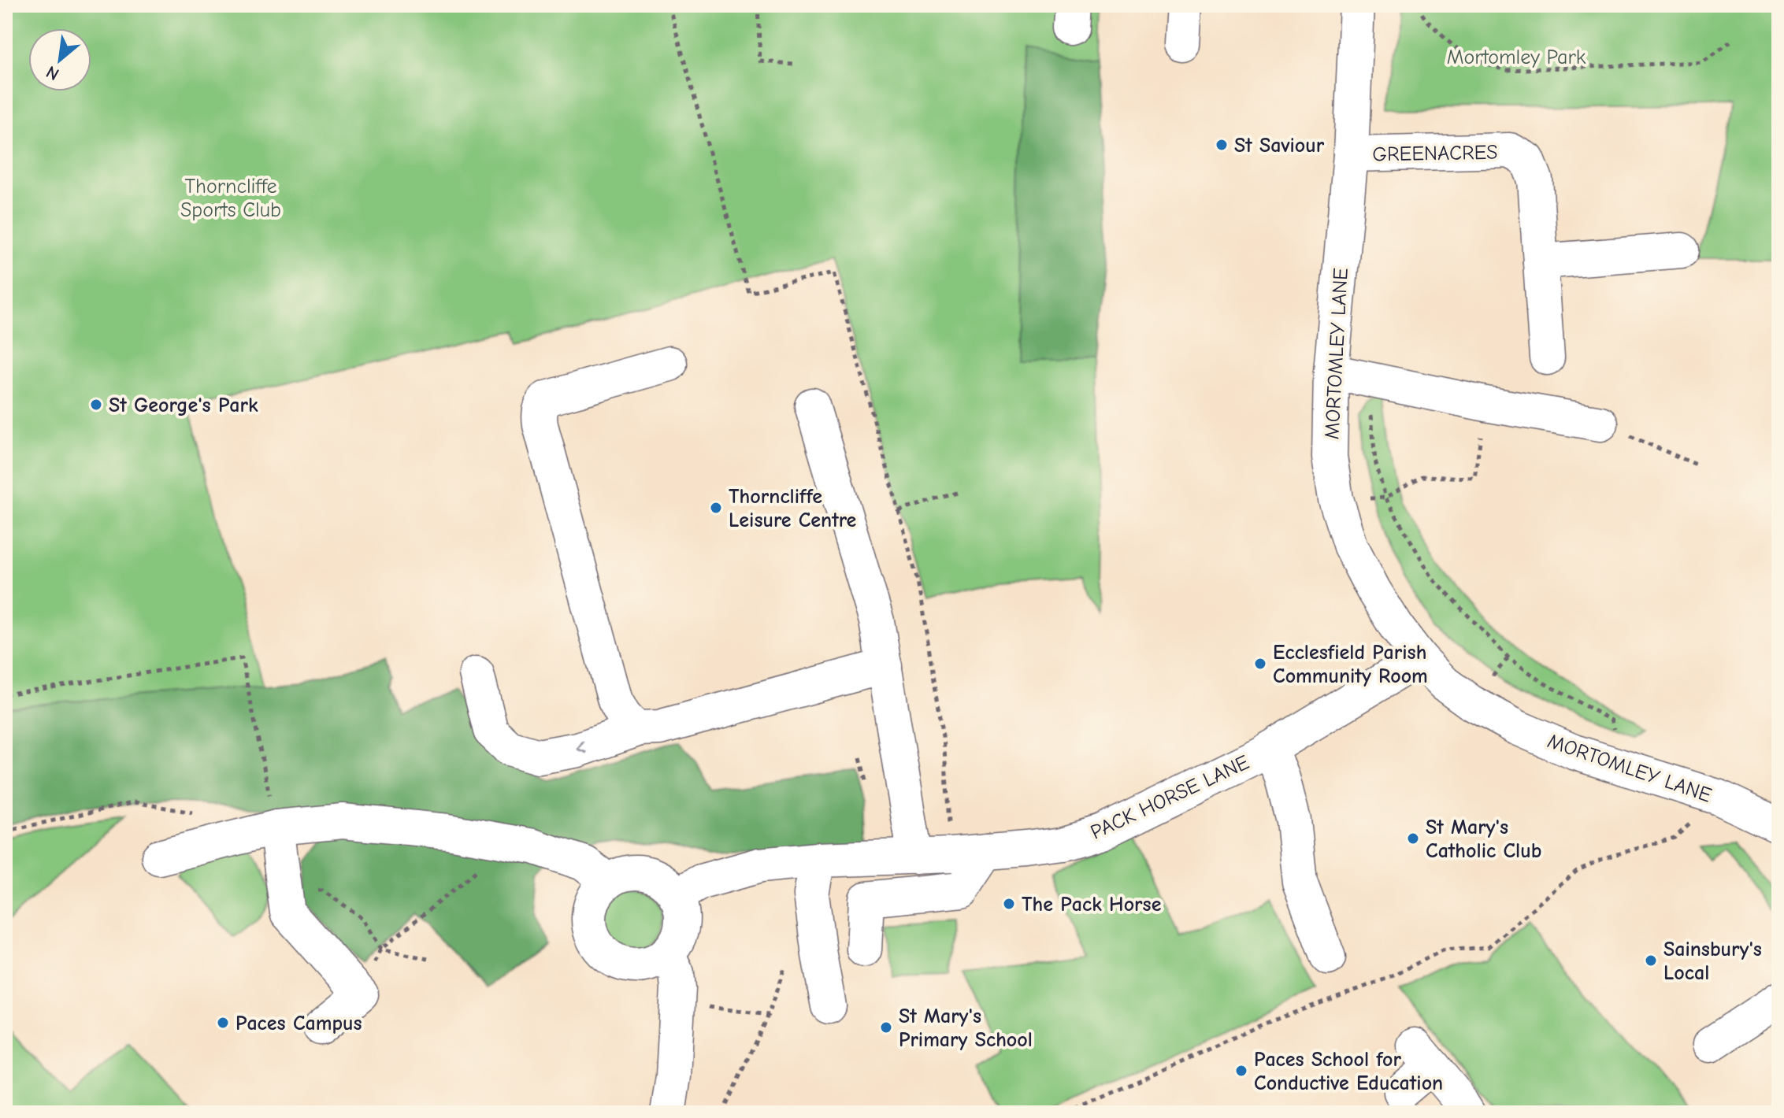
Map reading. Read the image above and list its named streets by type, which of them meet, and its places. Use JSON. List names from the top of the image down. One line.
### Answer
{"streets":{"street":["GREENACRES","MORTOMLEY LANE","PACK HORSE LANE"]},"crossings":[["GREENACRES","MORTOMLEY LANE"],["MORTOMLEY LANE","PACK HORSE LANE"]],"parks":["Mortomley Park","Thorncliffe Sports Club"],"places":["St Saviour","St George's Park","Thorncliffe Leisure Centre","Ecclesfield Parish Community Room","St Mary's Catholic Club","The Pack Horse","Sainsbury's Local","Paces Campus","St Mary's Primary School","Paces School for Conductive Education"],"north":"bottom left"}
